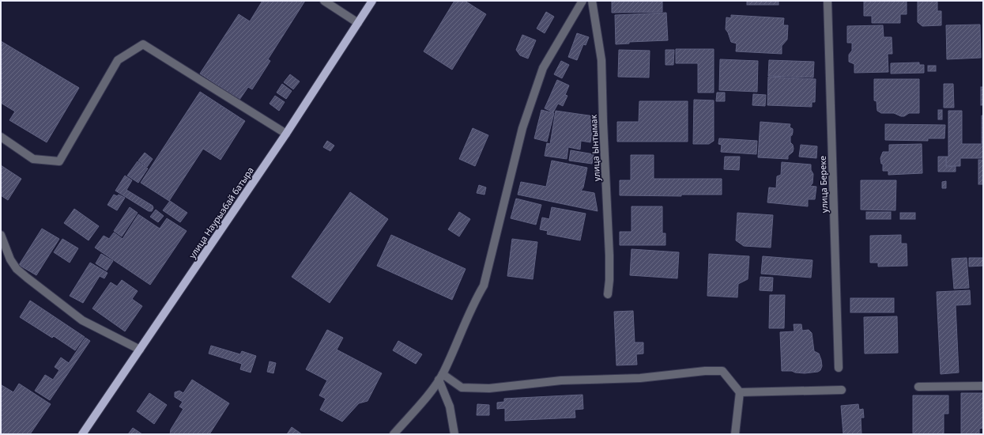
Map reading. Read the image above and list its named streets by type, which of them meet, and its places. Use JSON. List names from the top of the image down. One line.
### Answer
{"streets":{"main road":["улица Наурызбай батыра"],"street":["улица Ынтымак","улица Береке"]}}
